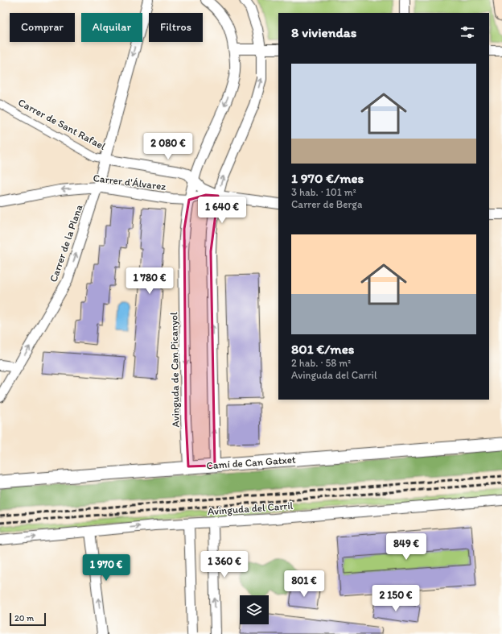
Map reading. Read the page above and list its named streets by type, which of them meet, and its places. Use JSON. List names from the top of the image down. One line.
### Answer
{"streets":{"street":["Carrer de Sant Rafael","Carrer d'Álvarez","Carrer de la Plana","Avinguda de Can Picanyol","Camí de Can Gatxet","Avinguda del Carril"]},"crossings":[["Carrer de Sant Rafael","Carrer d'Álvarez"],["Carrer de Sant Rafael","Carrer de la Plana"],["Carrer de Sant Rafael","Avinguda de Can Picanyol"],["Carrer d'Álvarez","Carrer de la Plana"],["Carrer d'Álvarez","Avinguda de Can Picanyol"],["Avinguda de Can Picanyol","Camí de Can Gatxet"]],"one_way":["Carrer d'Álvarez","Avinguda del Carril"],"scale_bar":"20 m","page":{"chip":["Comprar","Alquilar","Filtros"],"heading":"8 viviendas","list":[{"name":"1 970 €/mes","note":"3 hab. · 101 m² · Carrer de Berga"},{"name":"801 €/mes","note":"2 hab. · 58 m² · Avinguda del Carril"}],"price":["2 080 €","1 640 €","1 780 €","849 €","1 360 €","1 970 €","801 €","2 150 €"],"scale":"20 m"}}
